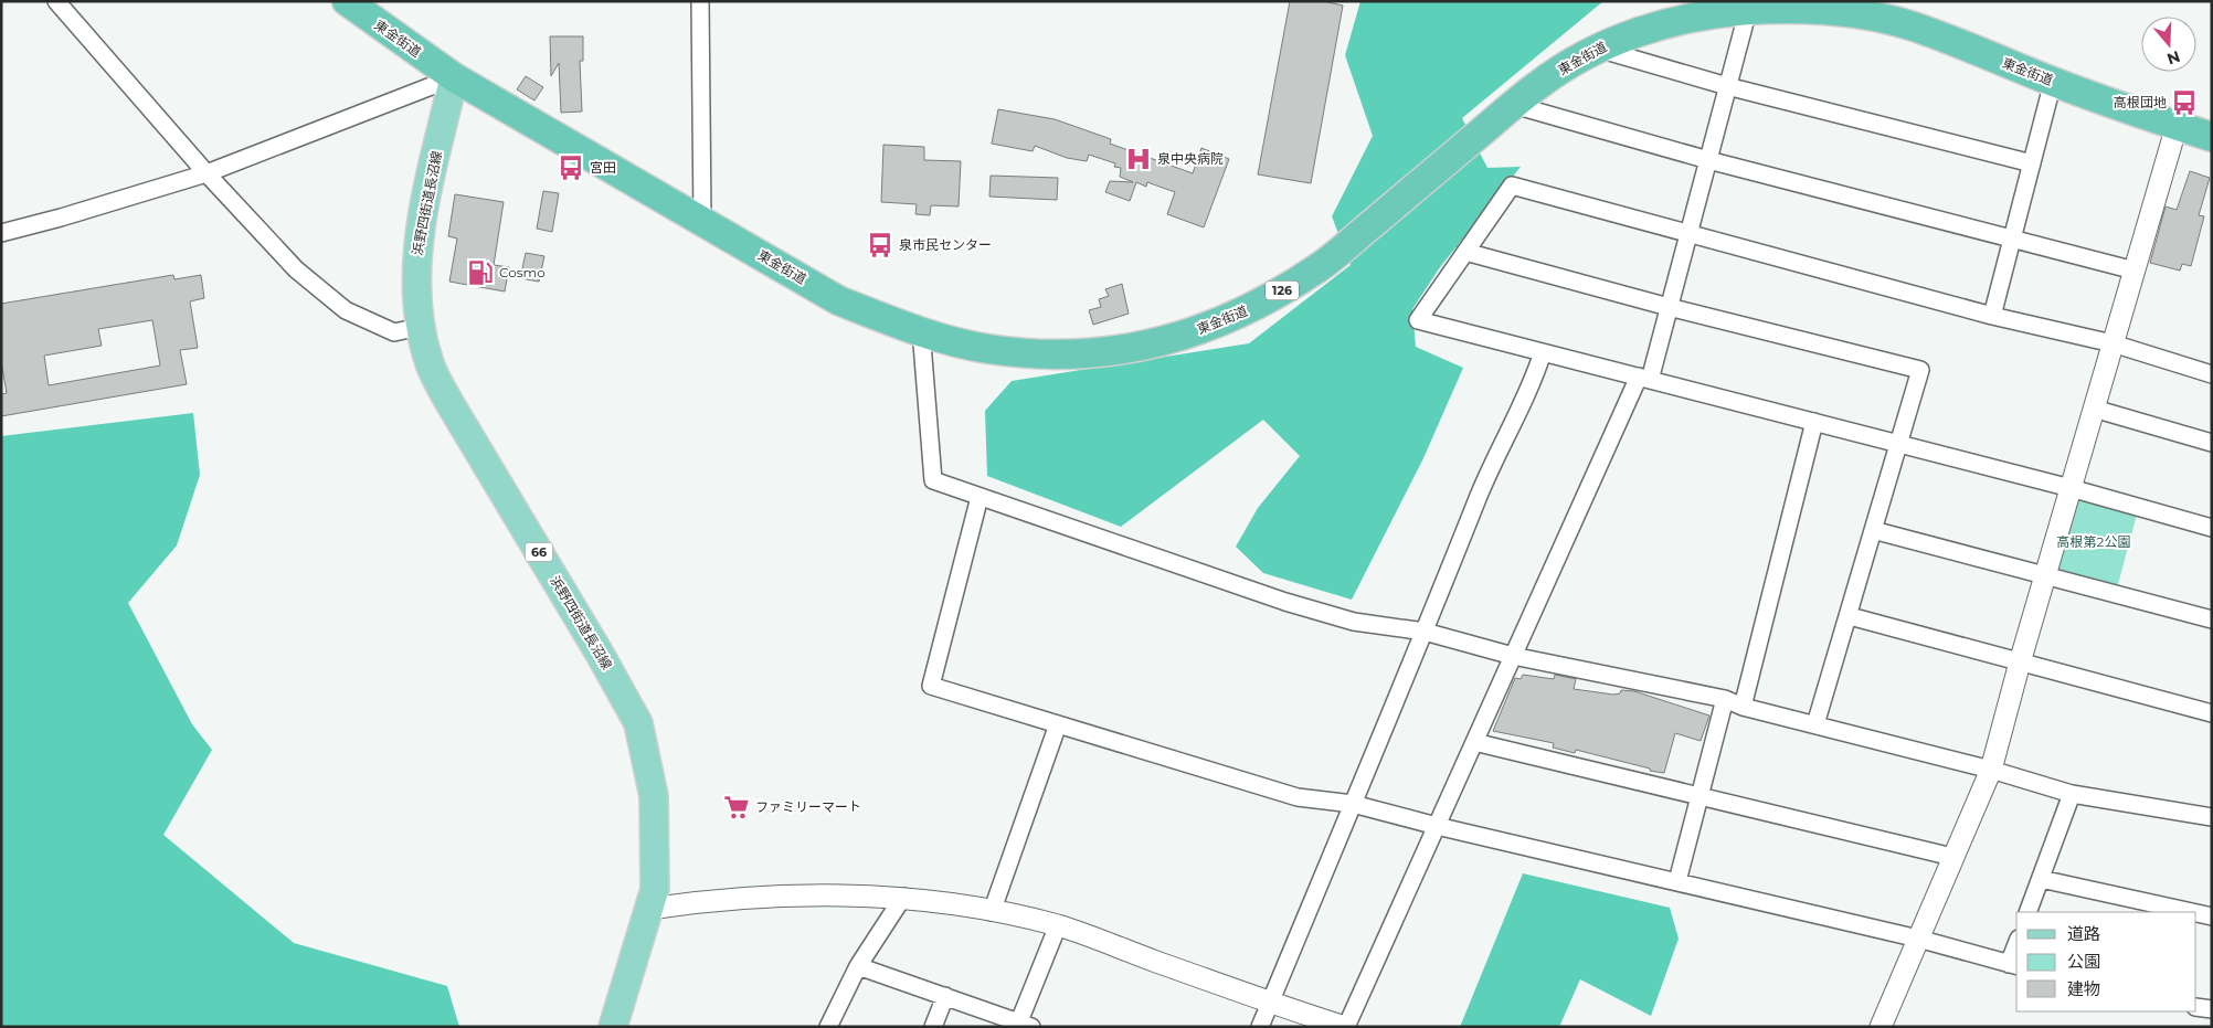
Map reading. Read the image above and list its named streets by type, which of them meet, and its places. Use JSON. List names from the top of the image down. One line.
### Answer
{"streets":{"highway":["東金街道","126"],"main road":["浜野四街道長沼線","66"]},"crossings":[["東金街道","浜野四街道長沼線"]],"parks":["高根第2公園"],"places":{"bus stop":["高根団地","宮田","泉市民センター"],"hospital":["泉中央病院"],"fuel station":["Cosmo"],"supermarket":["ファミリーマート"]},"legend":["道路","公園","建物"],"north":"bottom"}
